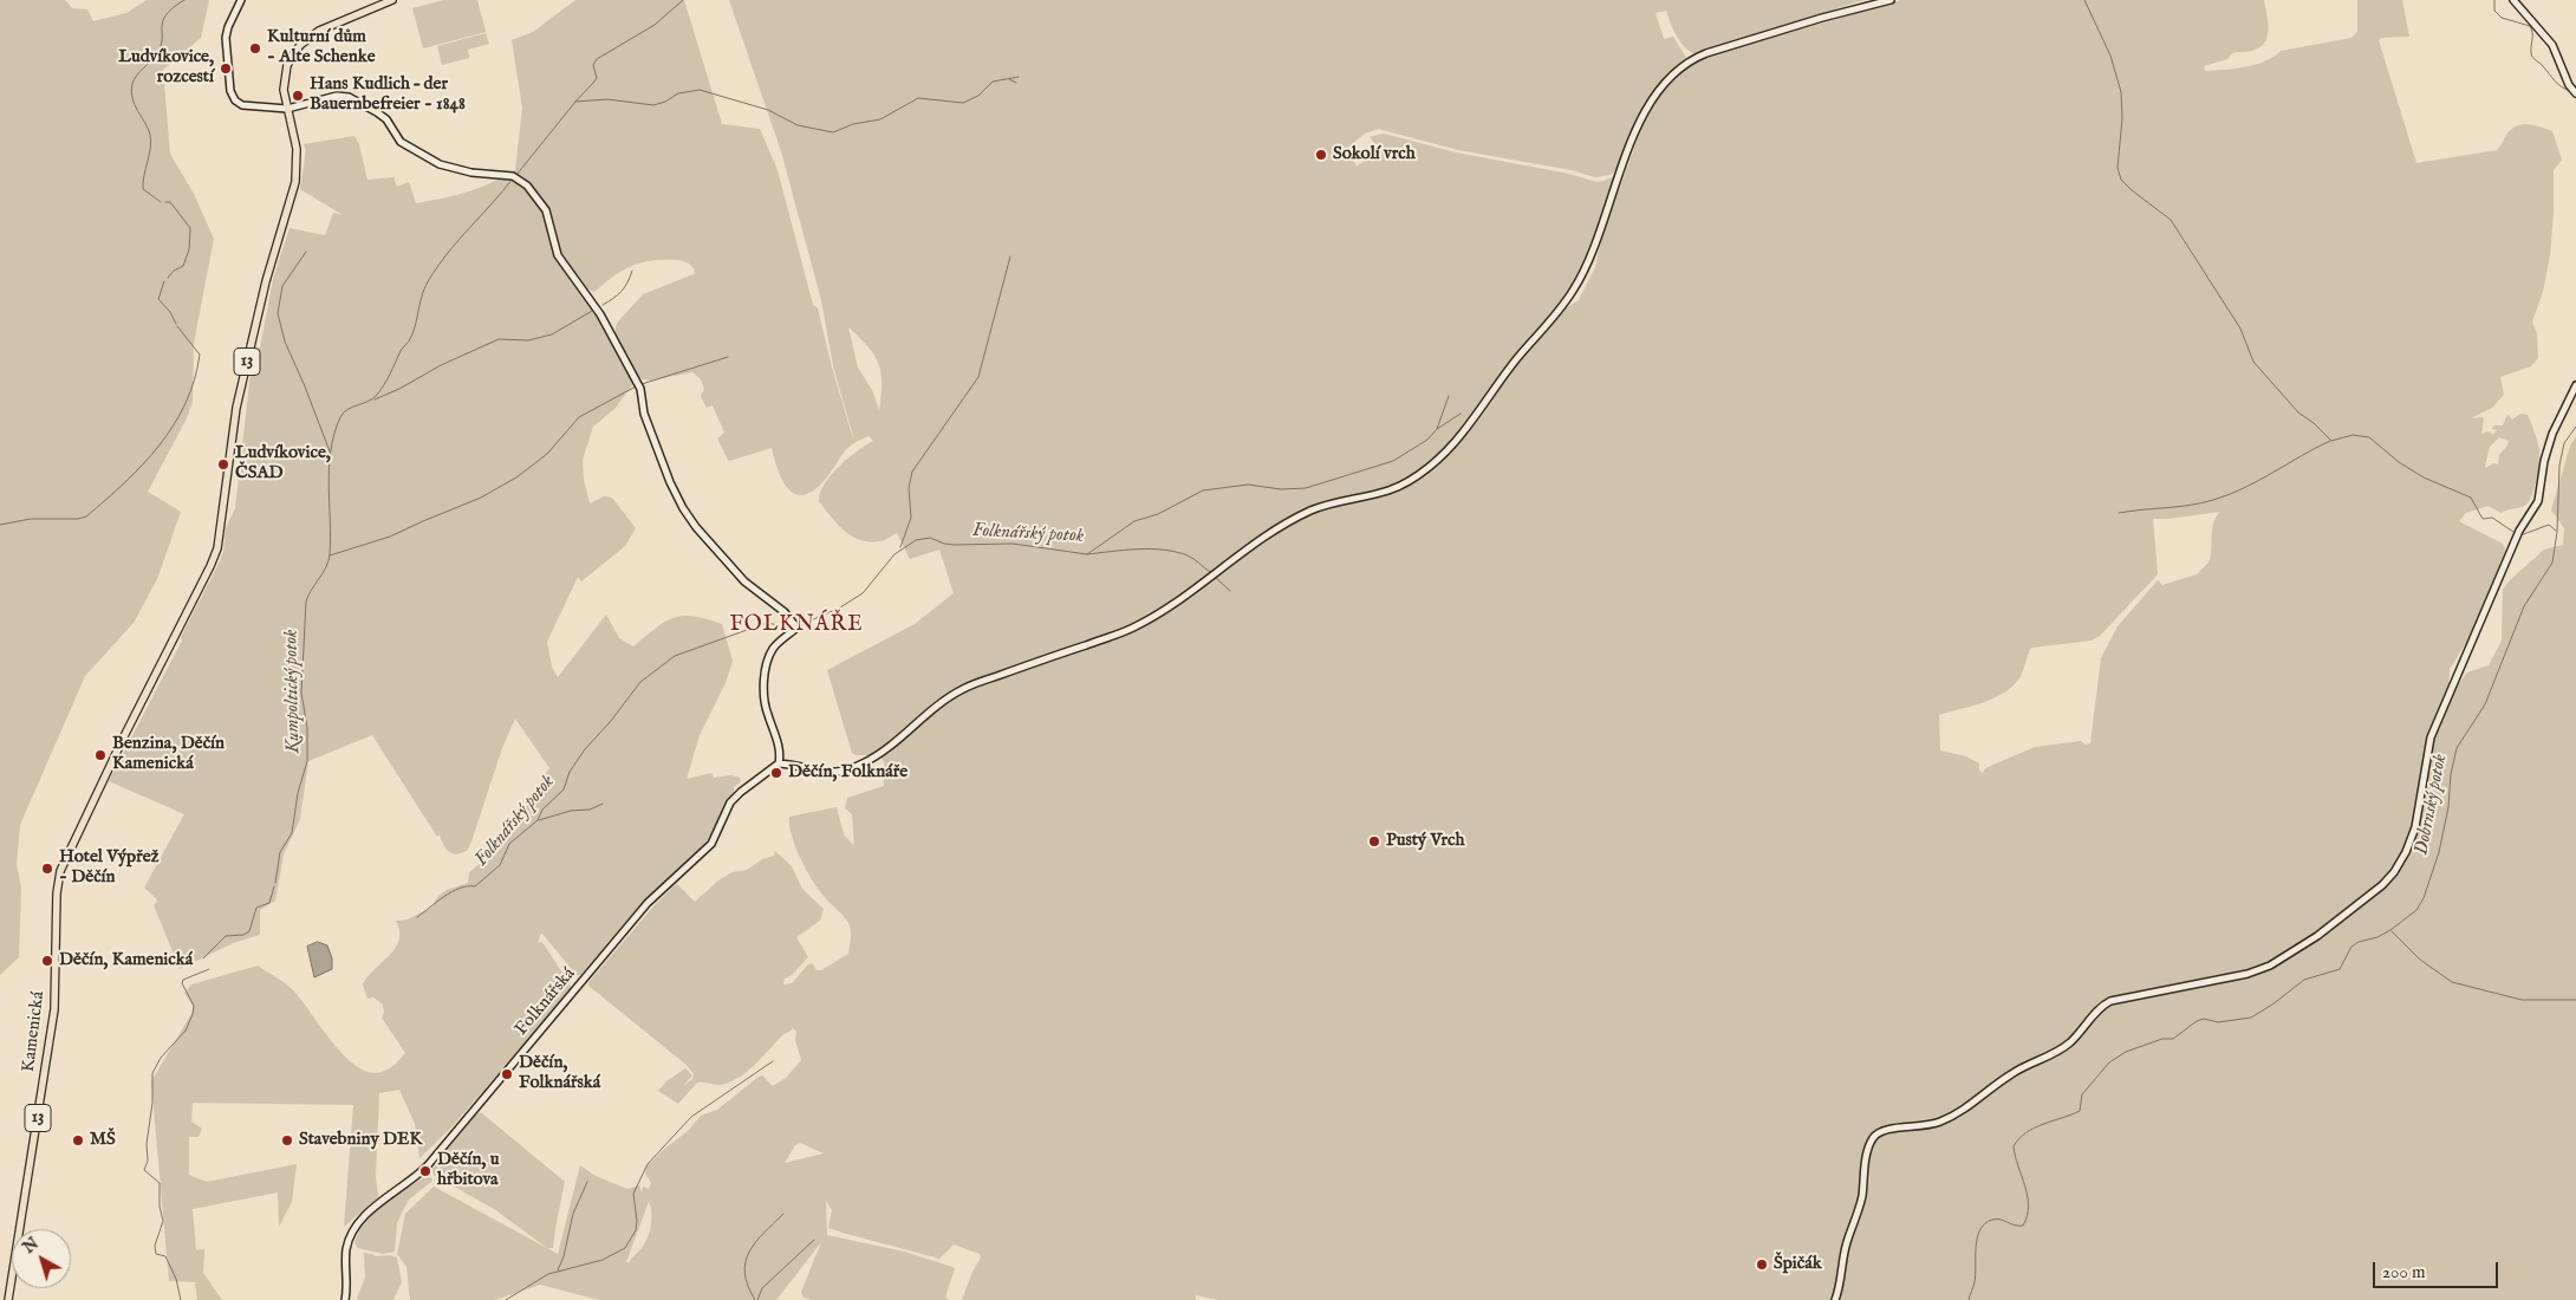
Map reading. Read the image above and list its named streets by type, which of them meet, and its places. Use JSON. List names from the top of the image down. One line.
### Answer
{"streets":{"main road":["13","Kamenická"],"street":["Folknářská"]},"crossings":[["13","Kamenická"]],"districts":["FOLKNÁŘE"],"water":["Folknářský potok","Kumpoltický potok","Dobrnský potok"],"places":["Kulturní dům - Alte Schenke","Ludvíkovice, rozcestí","Hans Kudlich – der Bauernbefreier - 1848","Sokolí vrch","Ludvíkovice, ČSAD","Benzina, Děčín Kamenická","Děčín, Folknáře","Pustý Vrch","Hotel Výpřež - Děčín","Děčín, Kamenická","Děčín, Folknářská","MŠ","Stavebniny DEK","Děčín, u hřbitova","Špičák"],"scale_bar":"200 m","north":"top left"}
